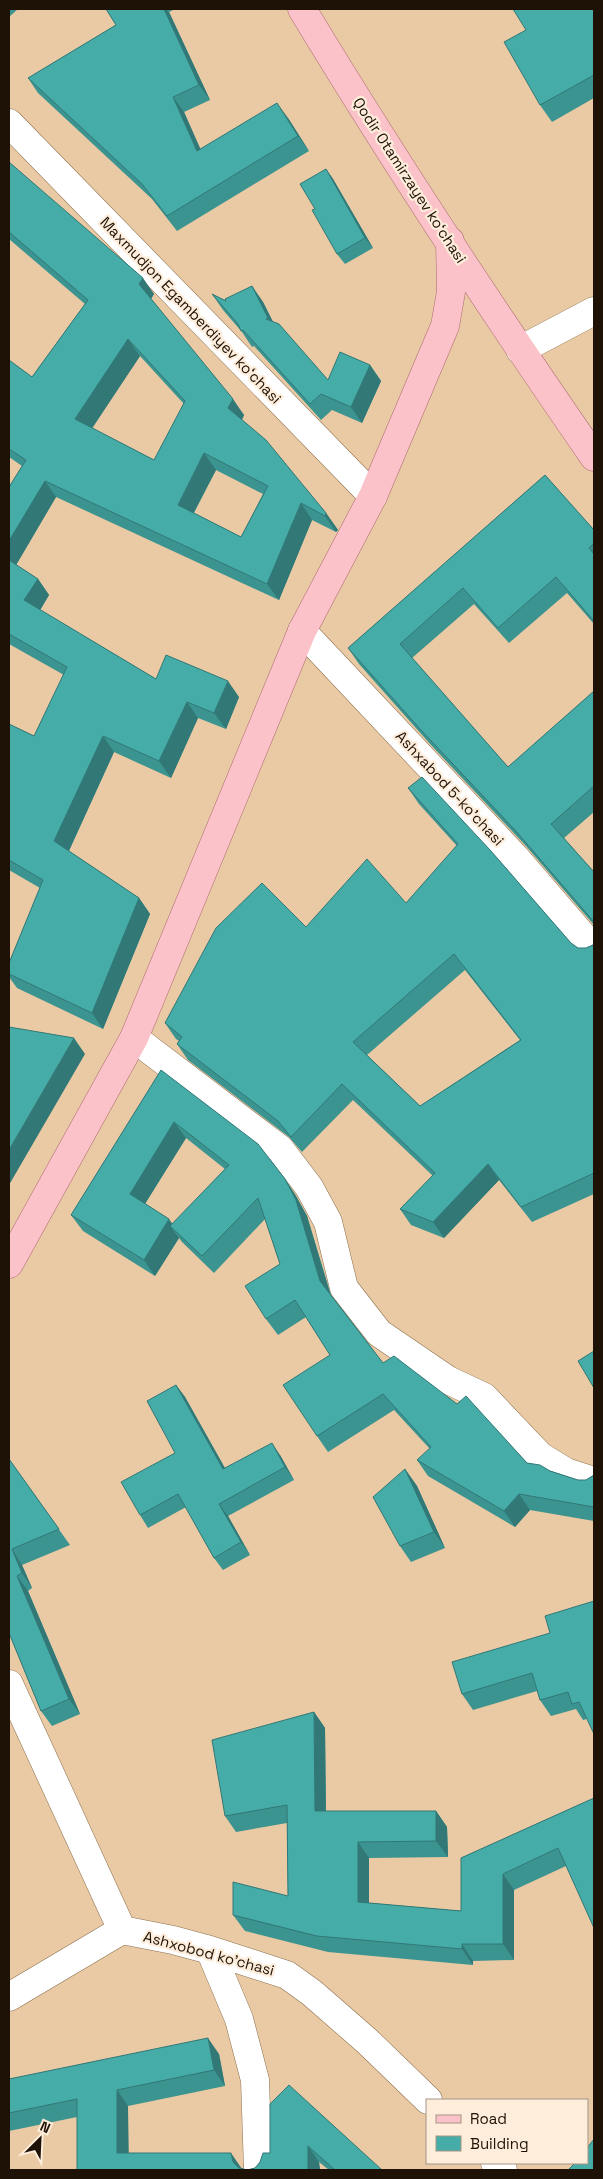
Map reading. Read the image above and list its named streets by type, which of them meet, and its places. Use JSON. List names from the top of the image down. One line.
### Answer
{"streets":{"main road":["Qodir Otamirzayev koʻchasi"],"street":["Maxmudjon Egamberdiyev koʻchasi","Ashxabod 5-ko'chasi","Ashxobod ko'chasi"]},"legend":["Road","Building"],"north":"top right"}
